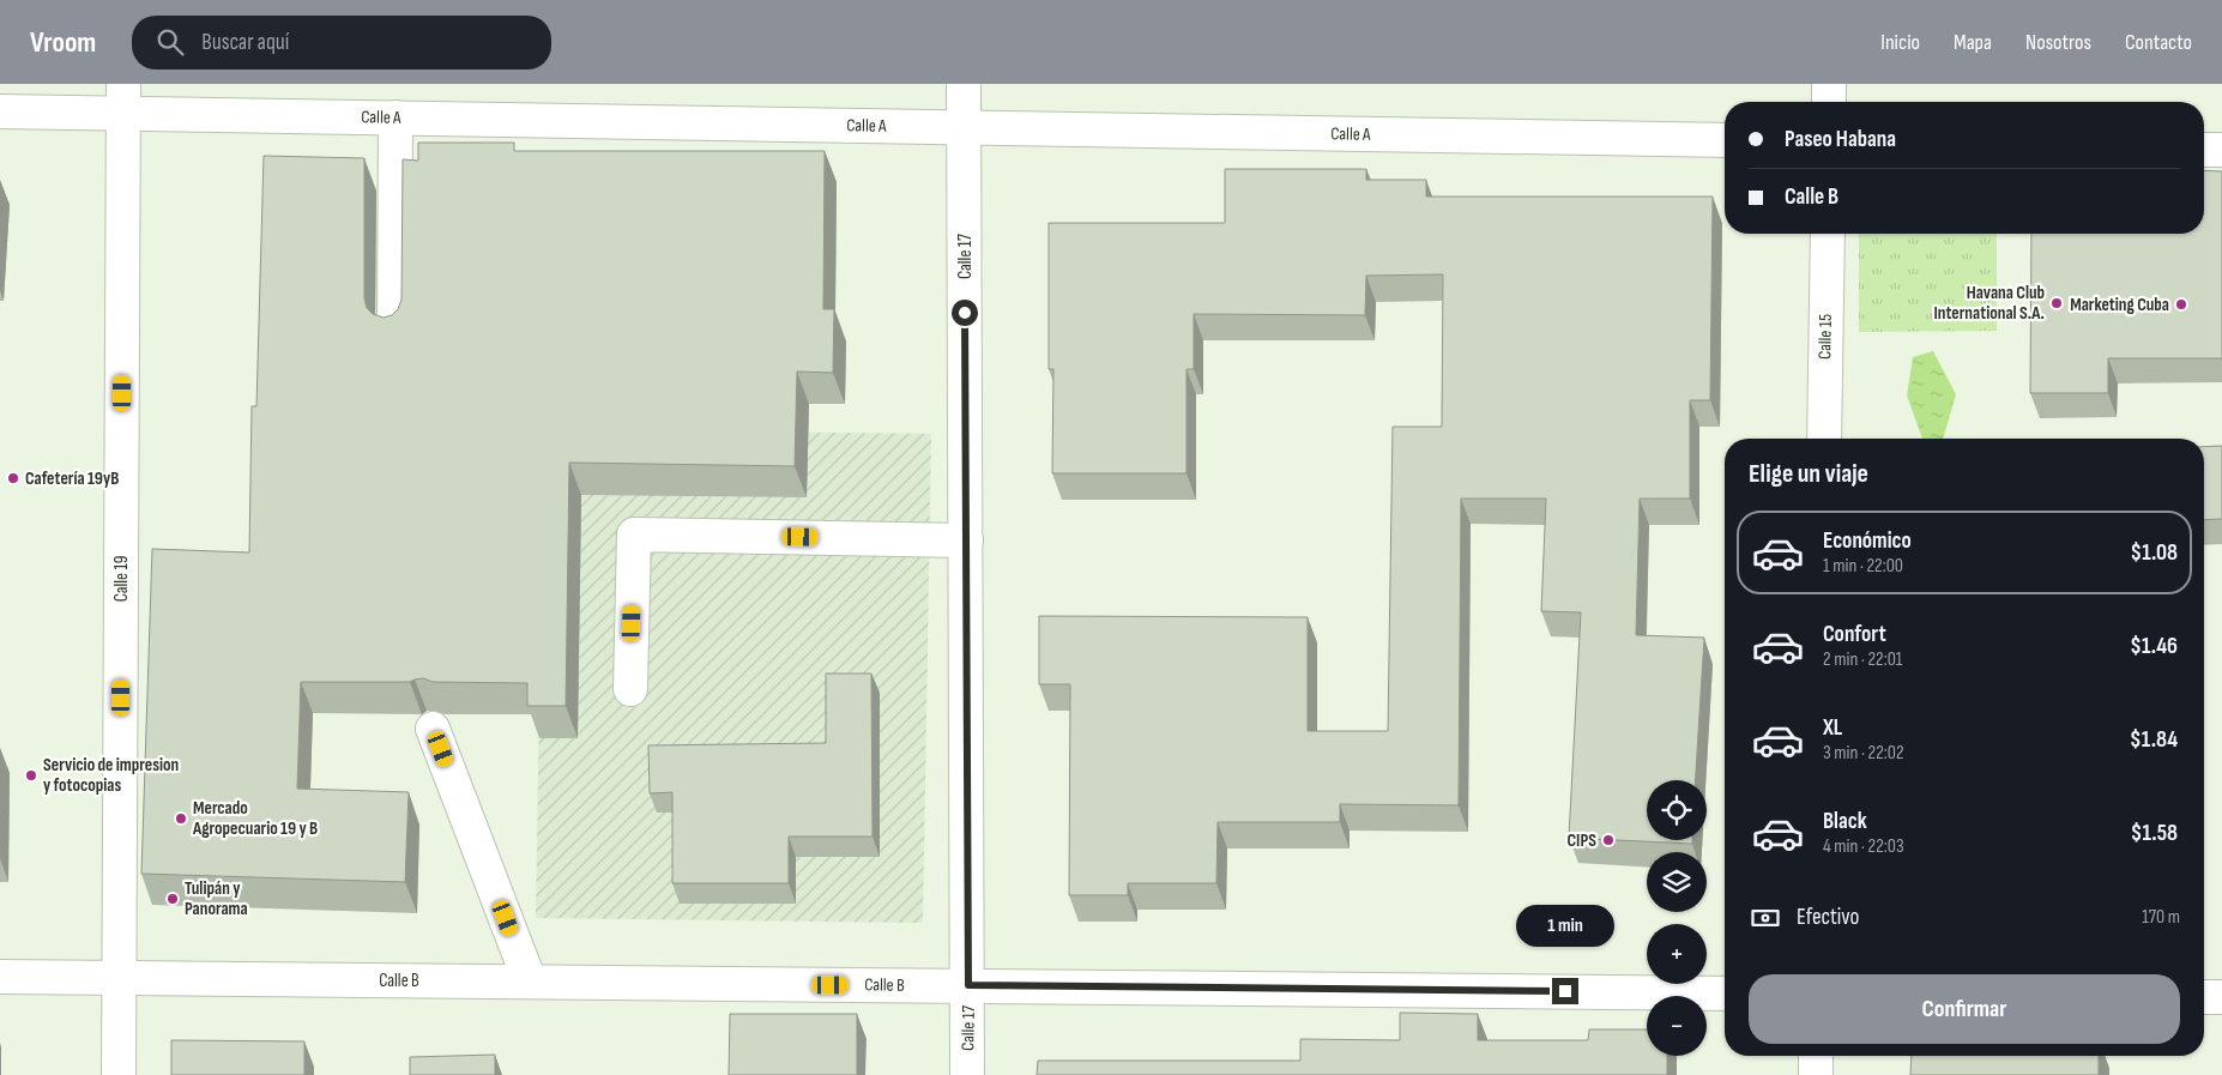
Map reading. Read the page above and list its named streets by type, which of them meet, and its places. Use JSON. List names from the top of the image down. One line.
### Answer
{"streets":{"street":["Calle A","Calle 17","Calle 15","Calle 19","Calle B"]},"crossings":[["Calle A","Calle 17"],["Calle A","Calle 19"],["Calle 17","Calle B"],["Calle 19","Calle B"]],"places":["Havana Club International S.A.","Marketing Cuba","Cafetería 19yB","Servicio de impresion y fotocopias","Mercado Agropecuario 19 y B","CIPS","Tulipán y Panorama"],"page":{"header":"Vroom","search":"Buscar aquí","nav":["Inicio","Mapa","Nosotros","Contacto"],"banner":["Paseo Habana","Calle B"],"heading":"Elige un viaje","list":[{"name":"Económico","note":"1 min · 22:00","value":"$1.08"},{"name":"Confort","note":"2 min · 22:01","value":"$1.46"},{"name":"XL","note":"3 min · 22:02","value":"$1.84"},{"name":"Black","note":"4 min · 22:03","value":"$1.58"}],"map_buttons":["+","−"],"pay":["Efectivo","170 m"],"bubble":"1 min","buttons":"Confirmar"}}
